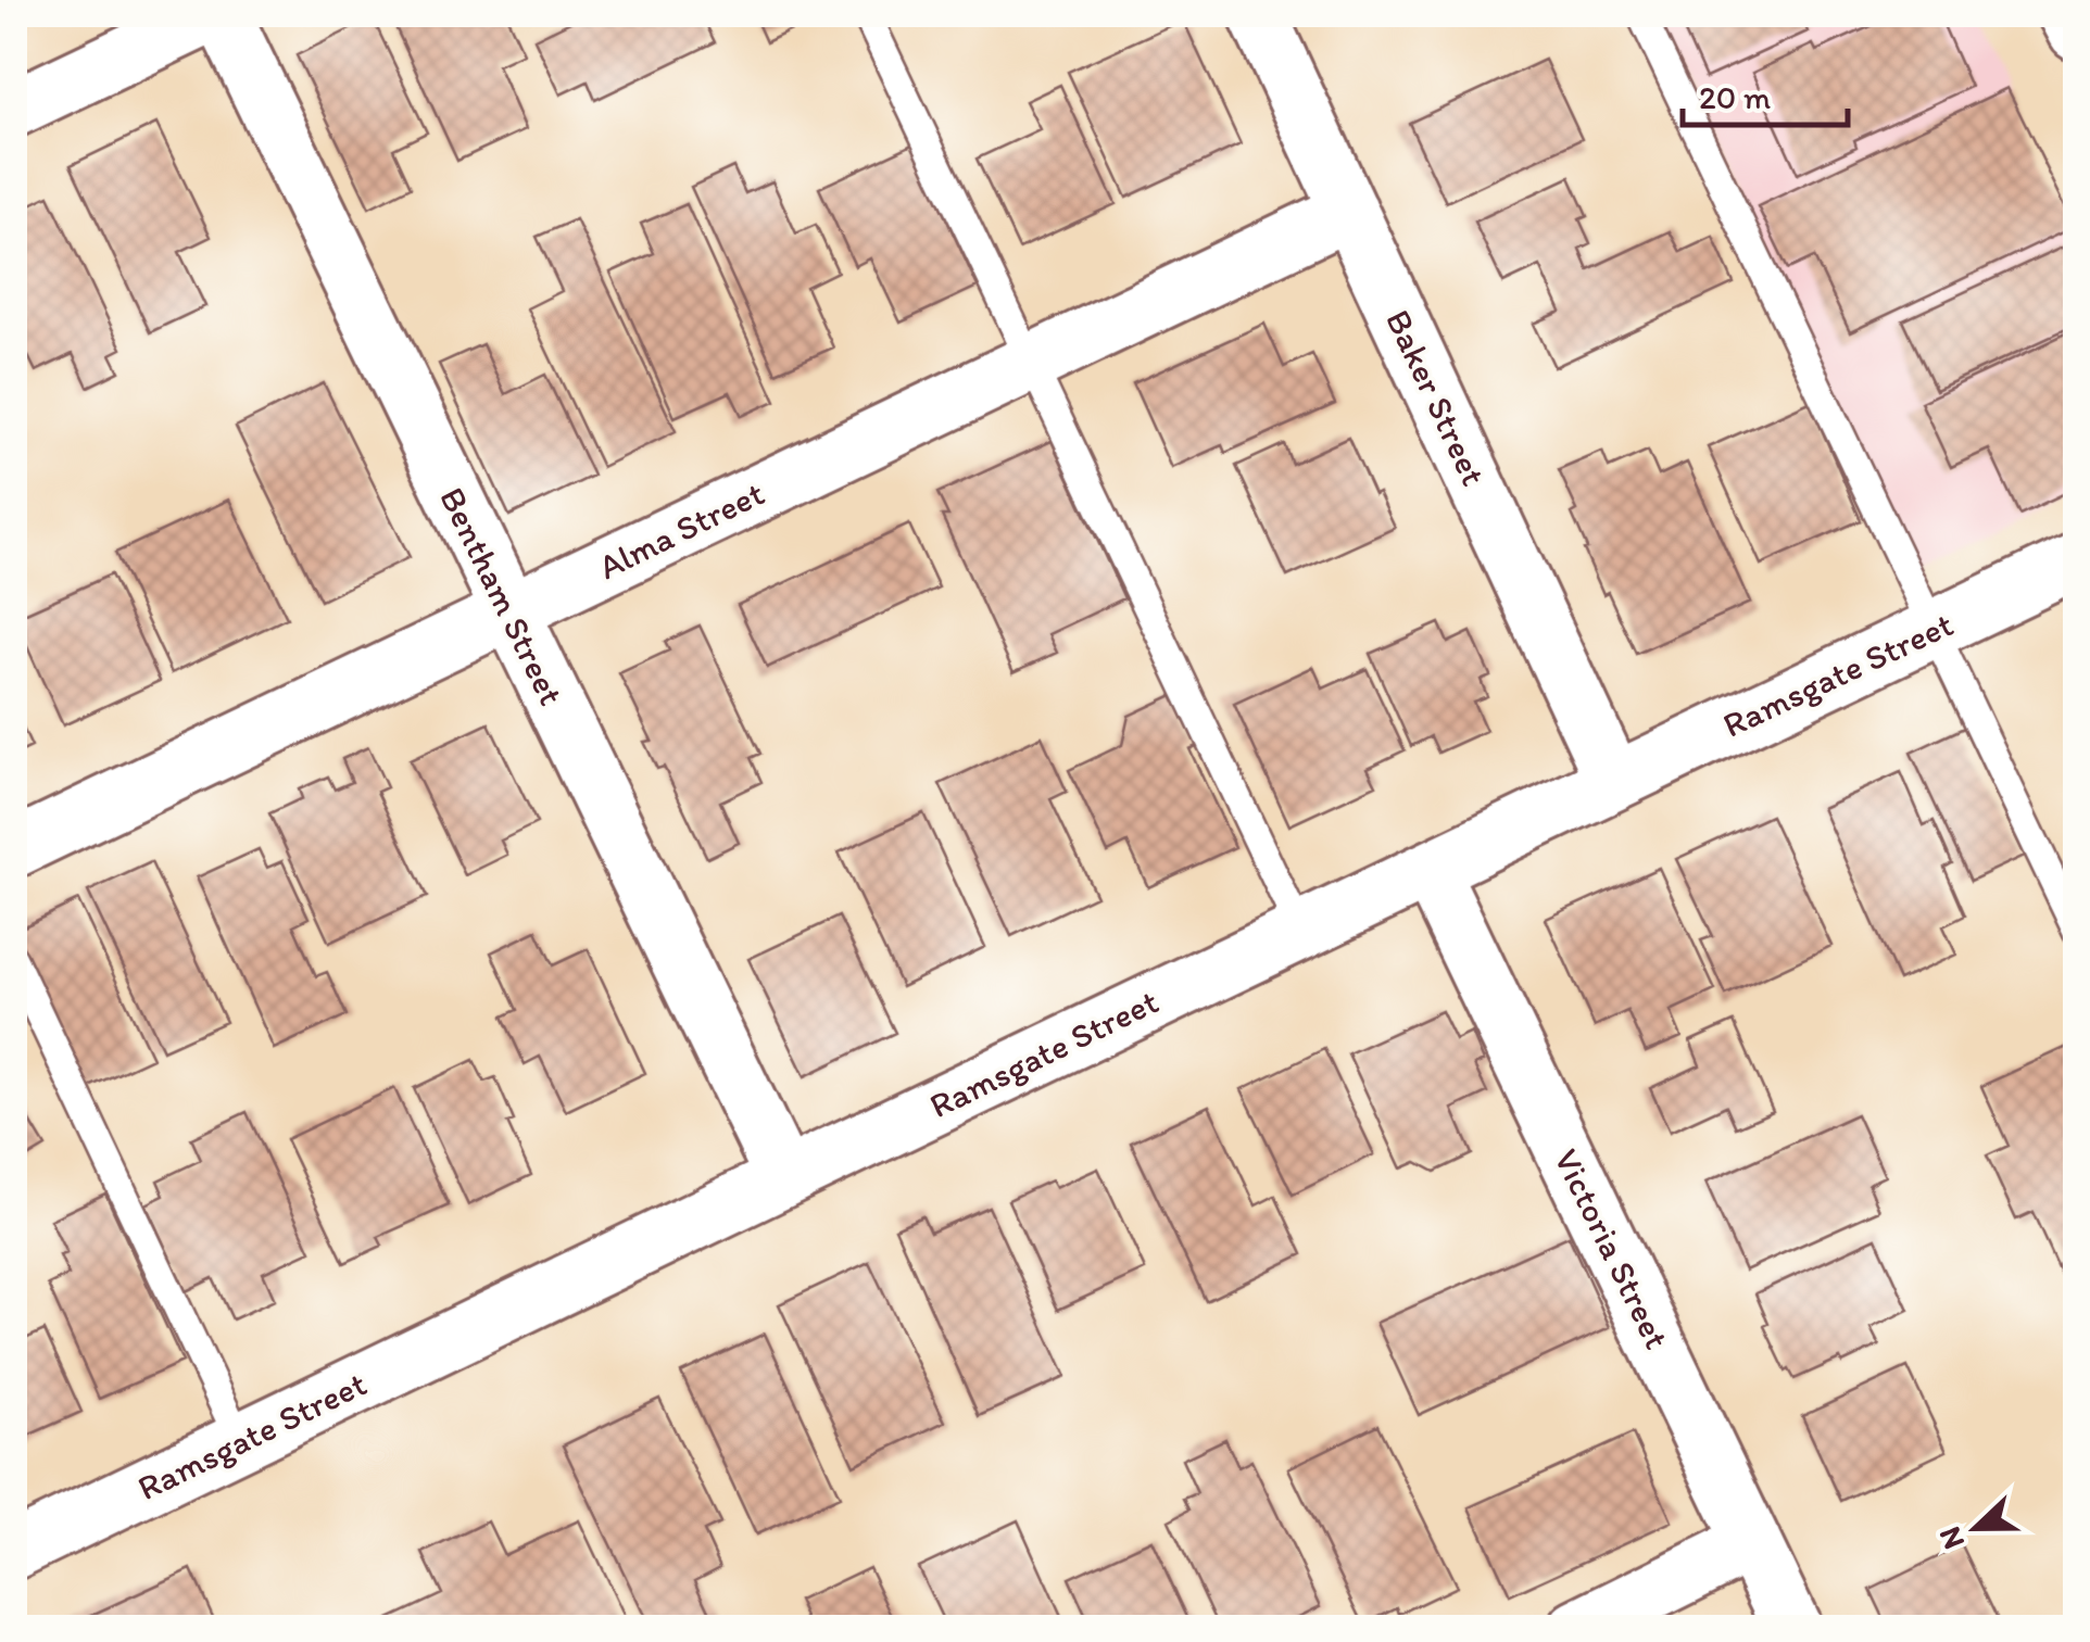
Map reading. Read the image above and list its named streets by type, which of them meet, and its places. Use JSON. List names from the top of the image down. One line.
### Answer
{"streets":{"street":["Baker Street","Alma Street","Bentham Street","Ramsgate Street","Victoria Street"]},"crossings":[["Baker Street","Alma Street"],["Baker Street","Ramsgate Street"],["Alma Street","Bentham Street"],["Bentham Street","Ramsgate Street"],["Ramsgate Street","Victoria Street"]],"scale_bar":"20 m","north":"left"}
